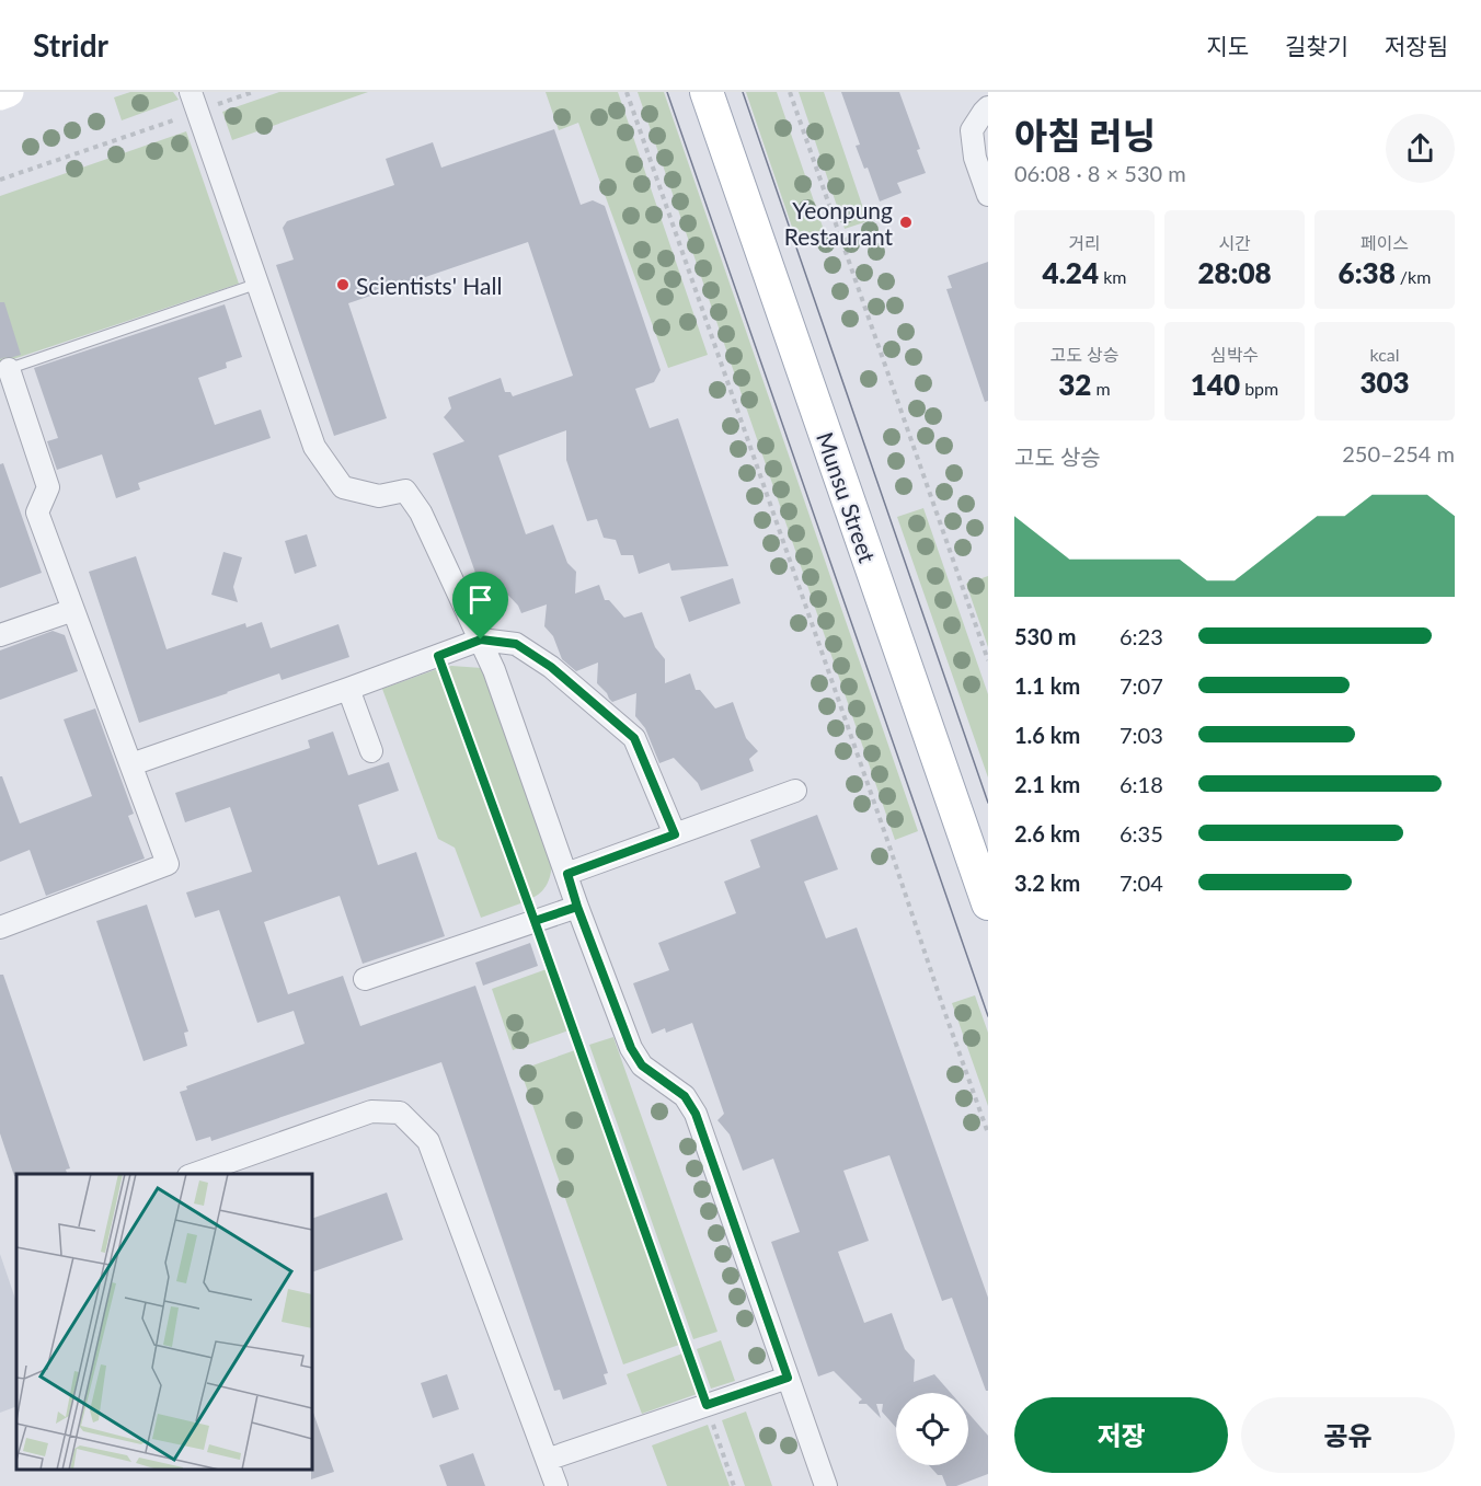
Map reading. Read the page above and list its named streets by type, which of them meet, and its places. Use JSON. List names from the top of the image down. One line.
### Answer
{"streets":{"main road":["Munsu Street"]},"places":["Yeonpung Restaurant","Scientists' Hall"],"page":{"header":"Stridr","nav":["지도","길찾기","저장됨"],"heading":["아침 러닝","06:08 · 8 × 530 m"],"stats":[["거리","4.24 km"],["시간","28:08"],["페이스","6:38 /km"],["고도 상승","32 m"],["심박수","140 bpm"],["kcal","303"]],"chart":["고도 상승","250–254 m"],"list":[{"name":"530 m","note":"6:23"},{"name":"1.1 km","note":"7:07"},{"name":"1.6 km","note":"7:03"},{"name":"2.1 km","note":"6:18"},{"name":"2.6 km","note":"6:35"},{"name":"3.2 km","note":"7:04"}],"buttons":["저장","공유"]}}
